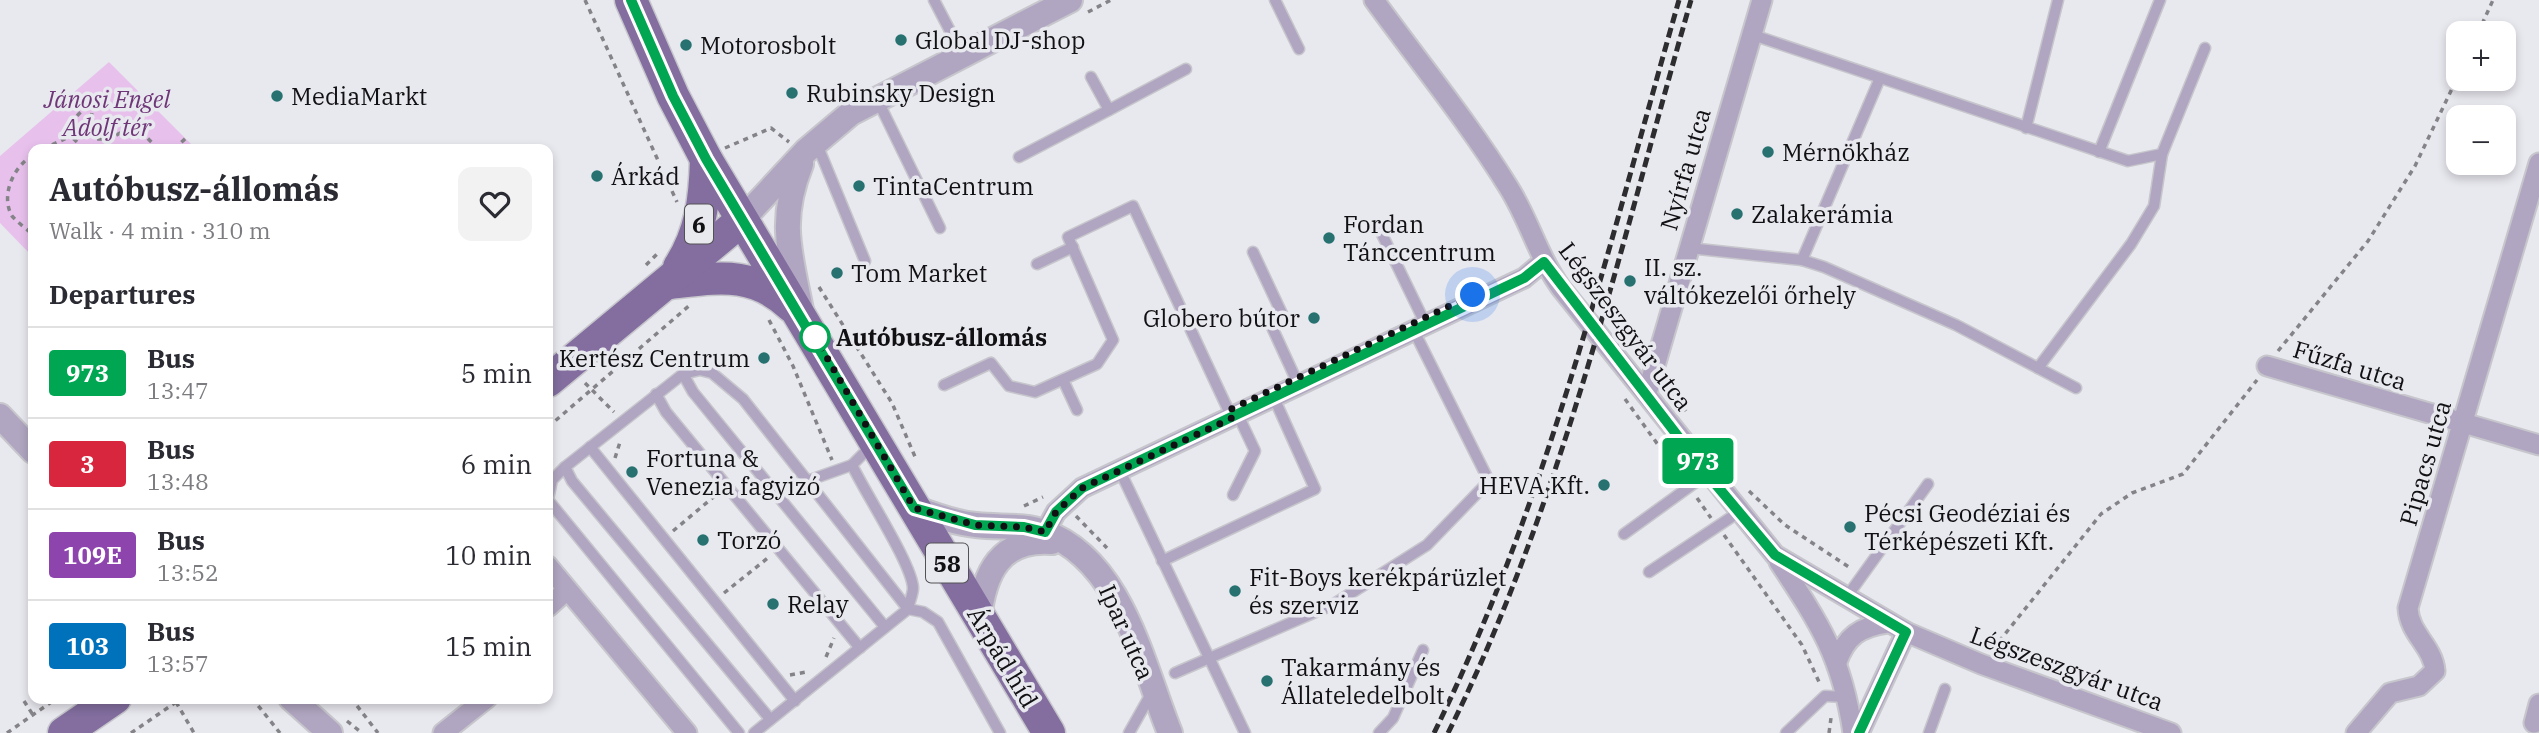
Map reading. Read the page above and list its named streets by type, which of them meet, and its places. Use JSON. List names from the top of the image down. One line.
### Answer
{"streets":{"main road":["6","58","Árpád híd"],"street":["Nyírfa utca","Légszeszgyár utca","Fűzfa utca","Pipacs utca","Ipar utca"]},"crossings":[["Nyírfa utca","Légszeszgyár utca"],["6","58"],["Fűzfa utca","Pipacs utca"],["58","Ipar utca"],["58","Árpád híd"],["Ipar utca","Árpád híd"]],"parks":["Jánosi Engel Adolf tér"],"places":["Global DJ-shop","Motorosbolt","Rubinsky Design","MediaMarkt","Mérnökház","Árkád","TintaCentrum","Zalakerámia","Fordan Tánccentrum","Tom Market","II. sz. váltókezelői őrhely","Globero bútor","Autóbusz-állomás","Kertész Centrum","Fortuna & Venezia fagyizó","HEVA Kft.","Pécsi Geodéziai és Térképészeti Kft.","Torzó","Fit-Boys kerékpárüzlet és szerviz","Relay","Takarmány és Állateledelbolt"],"lines":["bus line 973"],"page":{"on_map":"973","map_buttons":["+","−"],"heading":[["Autóbusz-állomás","Walk · 4 min · 310 m"],"Departures"],"list":[{"mark":"973","name":"Bus","note":"13:47","value":"5 min"},{"mark":"3","name":"Bus","note":"13:48","value":"6 min"},{"mark":"109E","name":"Bus","note":"13:52","value":"10 min"},{"mark":"103","name":"Bus","note":"13:57","value":"15 min"}]}}
